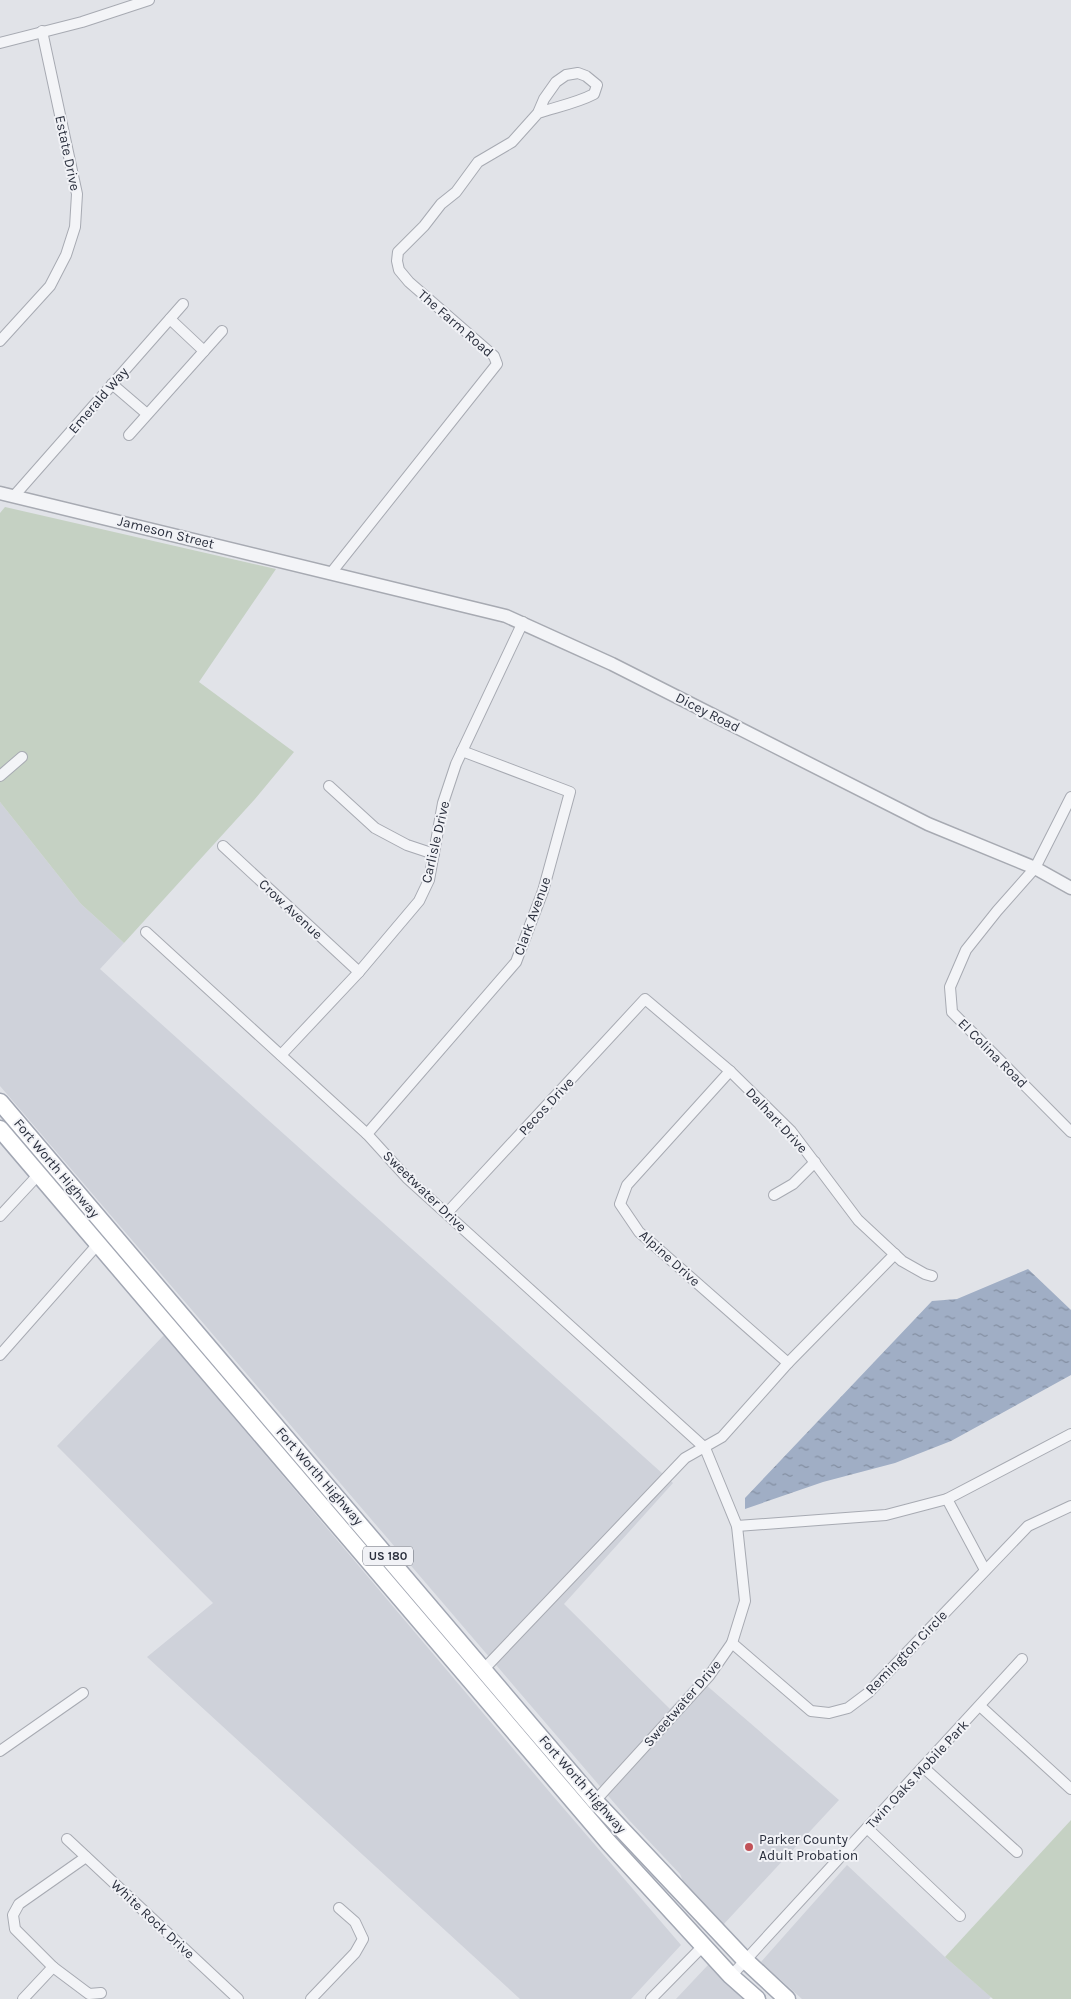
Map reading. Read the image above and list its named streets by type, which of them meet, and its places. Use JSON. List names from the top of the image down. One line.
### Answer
{"streets":{"main road":["Fort Worth Highway","US 180"],"street":["Estate Drive","The Farm Road","Emerald Way","Jameson Street","Dicey Road","Carlisle Drive","Crow Avenue","Clark Avenue","El Colina Road","Pecos Drive","Dalhart Drive","Sweetwater Drive","Alpine Drive","Remington Circle","Twin Oaks Mobile Park","White Rock Drive"]},"crossings":[["The Farm Road","Jameson Street"],["The Farm Road","Dicey Road"],["Emerald Way","Jameson Street"],["Jameson Street","Dicey Road"],["Dicey Road","Carlisle Drive"],["Dicey Road","El Colina Road"],["Carlisle Drive","Crow Avenue"],["Carlisle Drive","Clark Avenue"],["Carlisle Drive","Sweetwater Drive"],["Clark Avenue","Sweetwater Drive"],["Pecos Drive","Dalhart Drive"],["Pecos Drive","Sweetwater Drive"],["Dalhart Drive","Alpine Drive"],["Fort Worth Highway","Sweetwater Drive"],["Fort Worth Highway","Twin Oaks Mobile Park"],["Sweetwater Drive","Remington Circle"]],"places":["Parker County Adult Probation"]}
